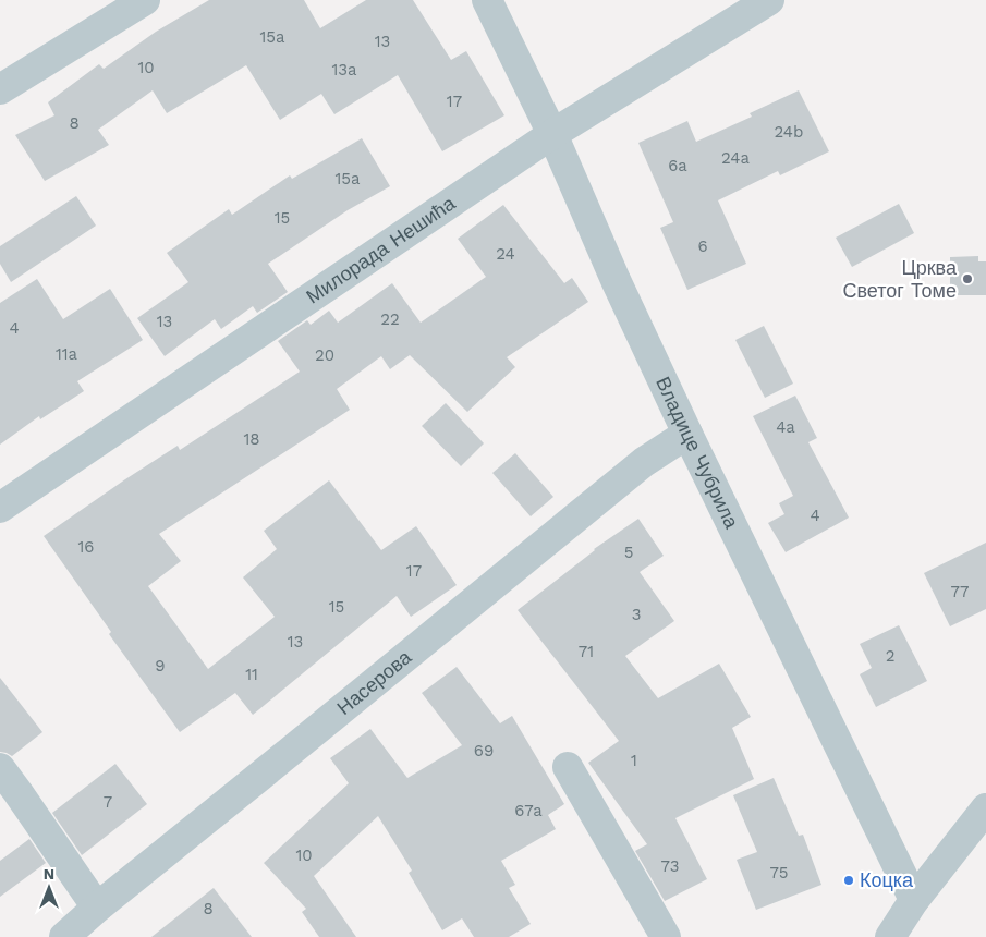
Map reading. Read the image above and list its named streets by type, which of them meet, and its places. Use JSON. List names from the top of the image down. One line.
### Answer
{"streets":{"street":["Милорада Нешића","Владице Чубрила","Насерова"]},"crossings":[["Милорада Нешића","Владице Чубрила"],["Владице Чубрила","Насерова"]],"places":["Црква Светог Томе","Коцка"],"house_numbers":["15a","13","10","13a","17","8","24b","24a","6a","15a","15","6","24","22","13","4","11a","20","4a","18","4","16","5","17","77","15","3","13","71","2","9","11","69","1","7","67a","10","73","75","8"],"north":"top"}
